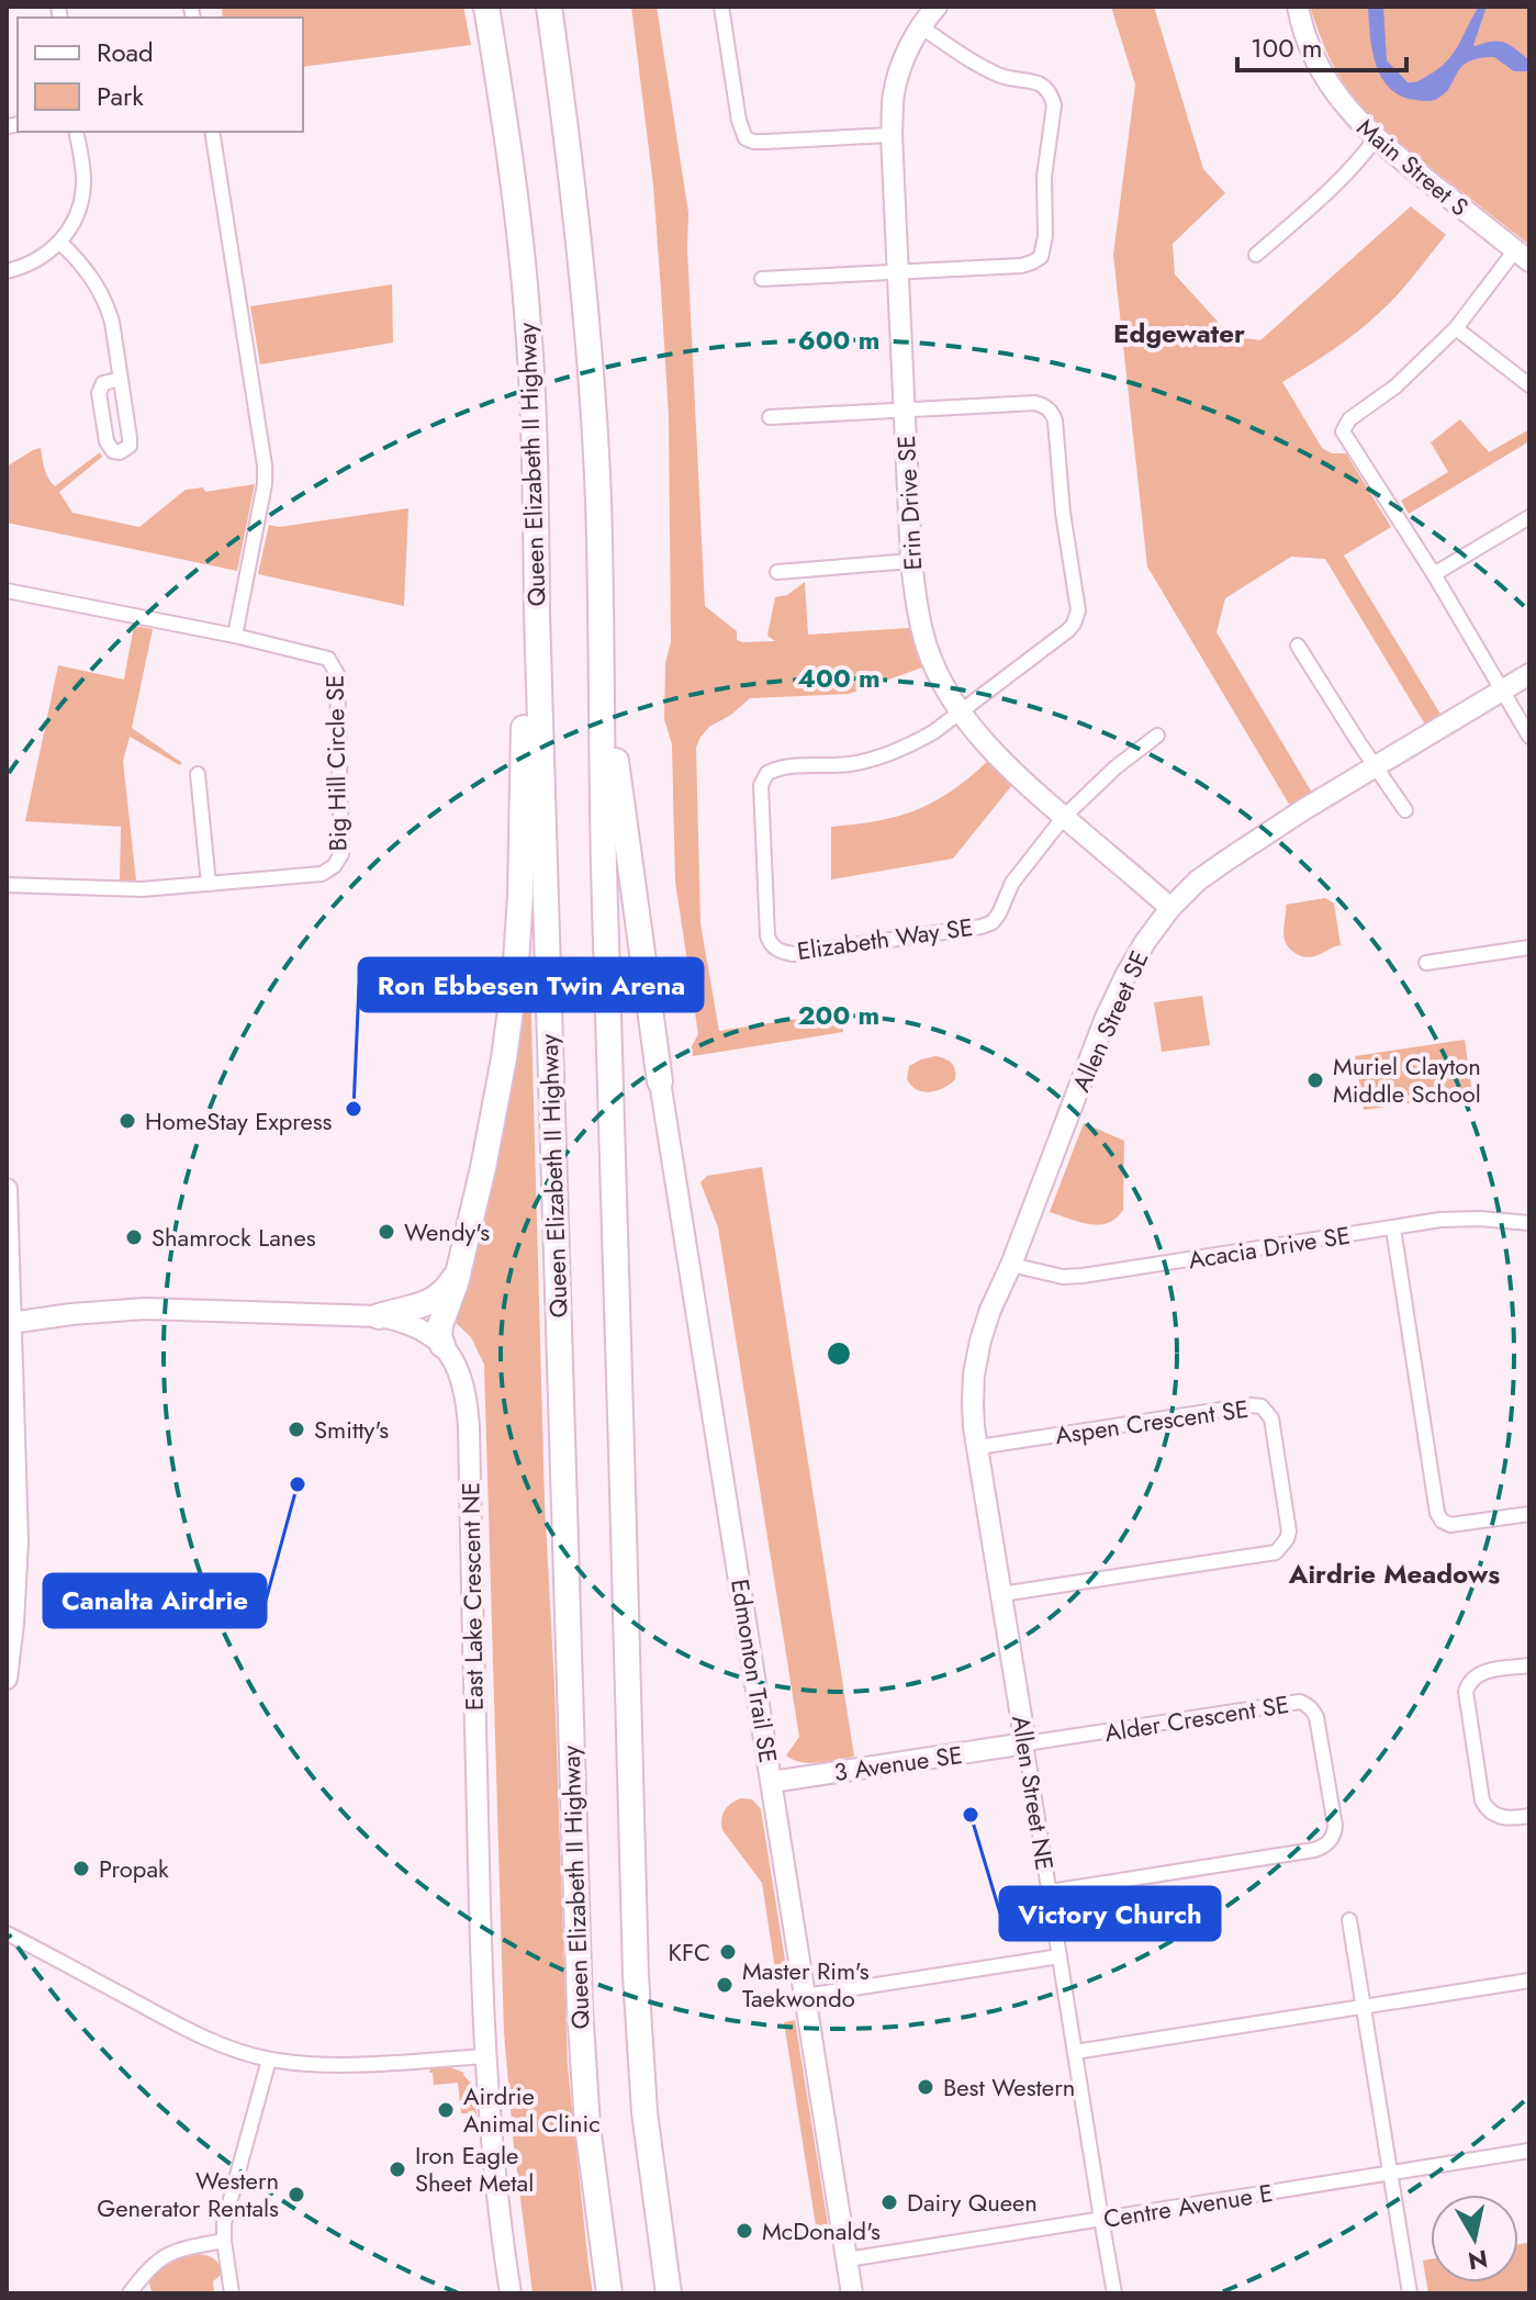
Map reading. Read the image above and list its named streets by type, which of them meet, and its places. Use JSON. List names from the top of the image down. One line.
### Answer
{"streets":{"highway":["Queen Elizabeth II Highway"],"street":["Main Street S","Erin Drive SE","Big Hill Circle SE","Elizabeth Way SE","Allen Street SE","Acacia Drive SE","Aspen Crescent SE","East Lake Crescent NE","Edmonton Trail SE","Alder Crescent SE","3 Avenue SE","Allen Street NE","Centre Avenue E"]},"crossings":[["Erin Drive SE","Elizabeth Way SE"],["Erin Drive SE","Allen Street SE"],["Allen Street SE","Acacia Drive SE"],["Allen Street SE","Aspen Crescent SE"],["Allen Street SE","Allen Street NE"],["Aspen Crescent SE","Allen Street NE"],["Edmonton Trail SE","3 Avenue SE"],["Edmonton Trail SE","Centre Avenue E"],["Alder Crescent SE","3 Avenue SE"],["Alder Crescent SE","Allen Street NE"],["3 Avenue SE","Allen Street NE"],["Allen Street NE","Centre Avenue E"]],"districts":["Edgewater","Airdrie Meadows"],"places":["Muriel Clayton Middle School","Ron Ebbesen Twin Arena","HomeStay Express","Wendy's","Shamrock Lanes","Smitty's","Canalta Airdrie","Victory Church","Propak","KFC","Master Rim's Taekwondo","Best Western","Airdrie Animal Clinic","Iron Eagle Sheet Metal","Western Generator Rentals","Dairy Queen","McDonald's"],"legend":["Road","Park"],"scale_bar":"100 m","north":"bottom","rings":["600 m","400 m","200 m"]}
